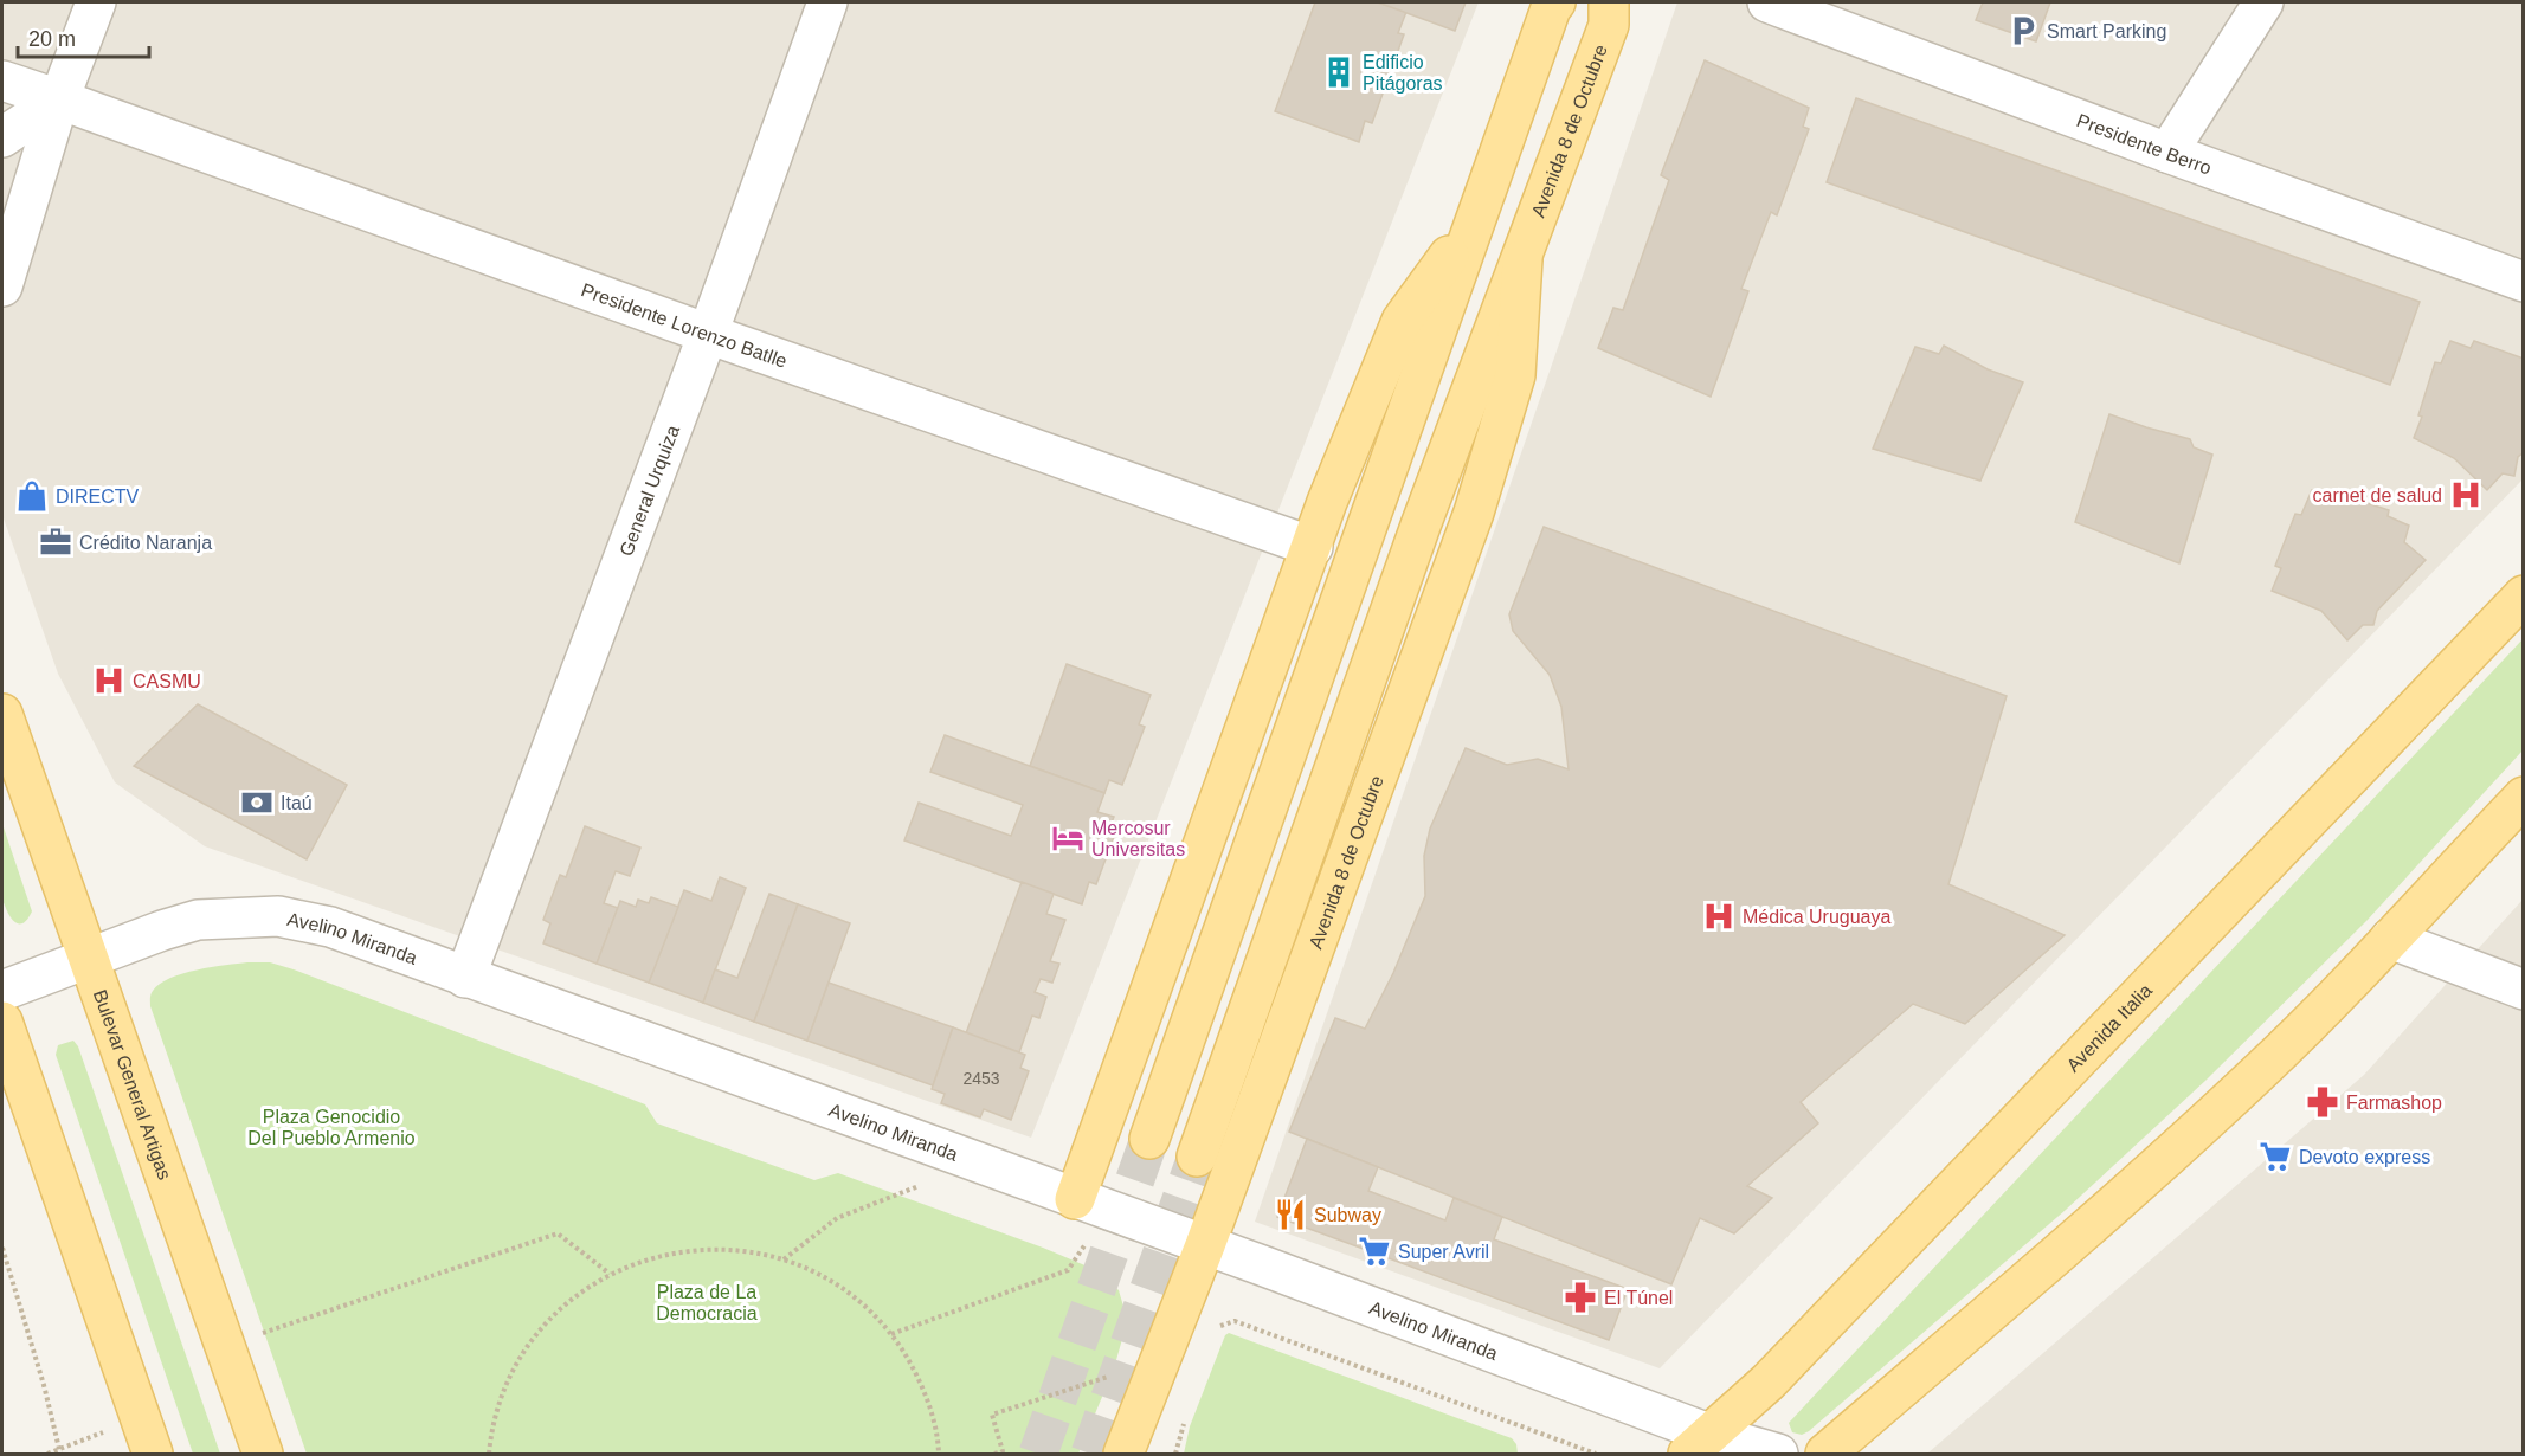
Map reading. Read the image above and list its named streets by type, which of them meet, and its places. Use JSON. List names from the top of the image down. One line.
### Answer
{"streets":{"main road":["Avenida 8 de Octubre","Avenida Italia","Bulevar General Artigas"],"street":["Presidente Berro","Presidente Lorenzo Batlle","General Urquiza","Avelino Miranda"]},"crossings":[["Avenida 8 de Octubre","Avelino Miranda"],["Presidente Lorenzo Batlle","General Urquiza"],["General Urquiza","Avelino Miranda"],["Avelino Miranda","Avenida Italia"],["Avelino Miranda","Bulevar General Artigas"]],"parks":["Plaza Genocidio Del Pueblo Armenio","Plaza de La Democracia"],"places":{"parking":["Smart Parking"],"building":["Edificio Pitágoras"],"hospital":["carnet de salud","CASMU","Médica Uruguaya"],"shop":["DIRECTV"],"office":["Crédito Naranja"],"bank":["Itaú"],"hotel":["Mercosur Universitas"],"pharmacy":["Farmashop","El Túnel"],"supermarket":["Devoto express","Super Avril"],"restaurant":["Subway"]},"house_numbers":["2453"],"scale_bar":"20 m"}
